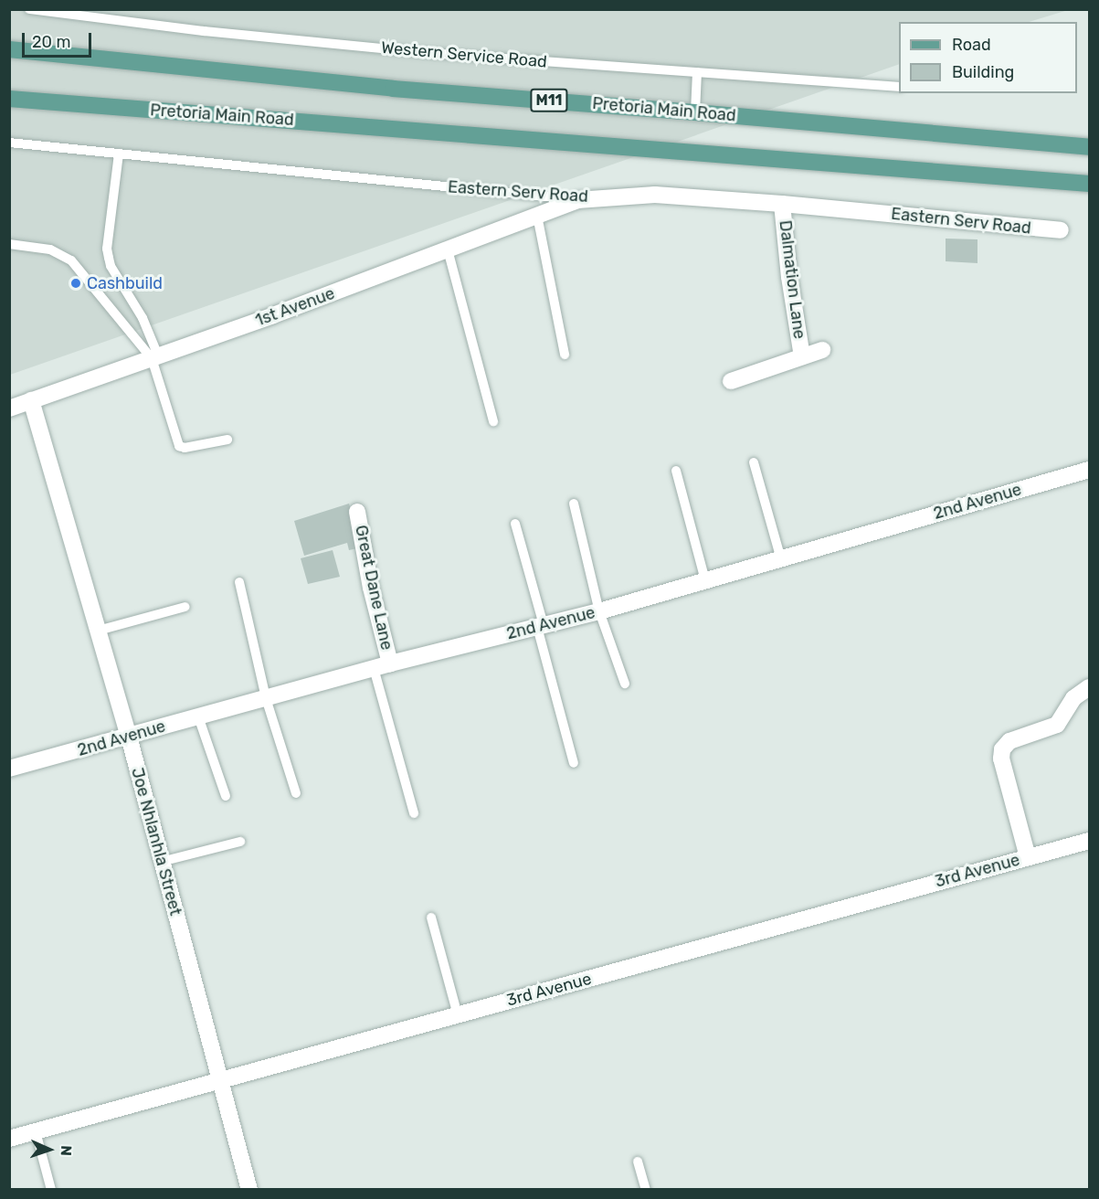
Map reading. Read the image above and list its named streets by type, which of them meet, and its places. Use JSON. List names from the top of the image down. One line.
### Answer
{"streets":{"main road":["M11","Pretoria Main Road"],"street":["Eastern Serv Road","Dalmation Lane","1st Avenue","2nd Avenue","Great Dane Lane","Joe Nhlanhla Street","3rd Avenue"],"lane":["Western Service Road"]},"crossings":[["Eastern Serv Road","Dalmation Lane"],["Eastern Serv Road","1st Avenue"],["1st Avenue","Joe Nhlanhla Street"],["2nd Avenue","Great Dane Lane"],["2nd Avenue","Joe Nhlanhla Street"],["Joe Nhlanhla Street","3rd Avenue"]],"places":["Cashbuild"],"legend":["Road","Building"],"scale_bar":"20 m","north":"right"}
